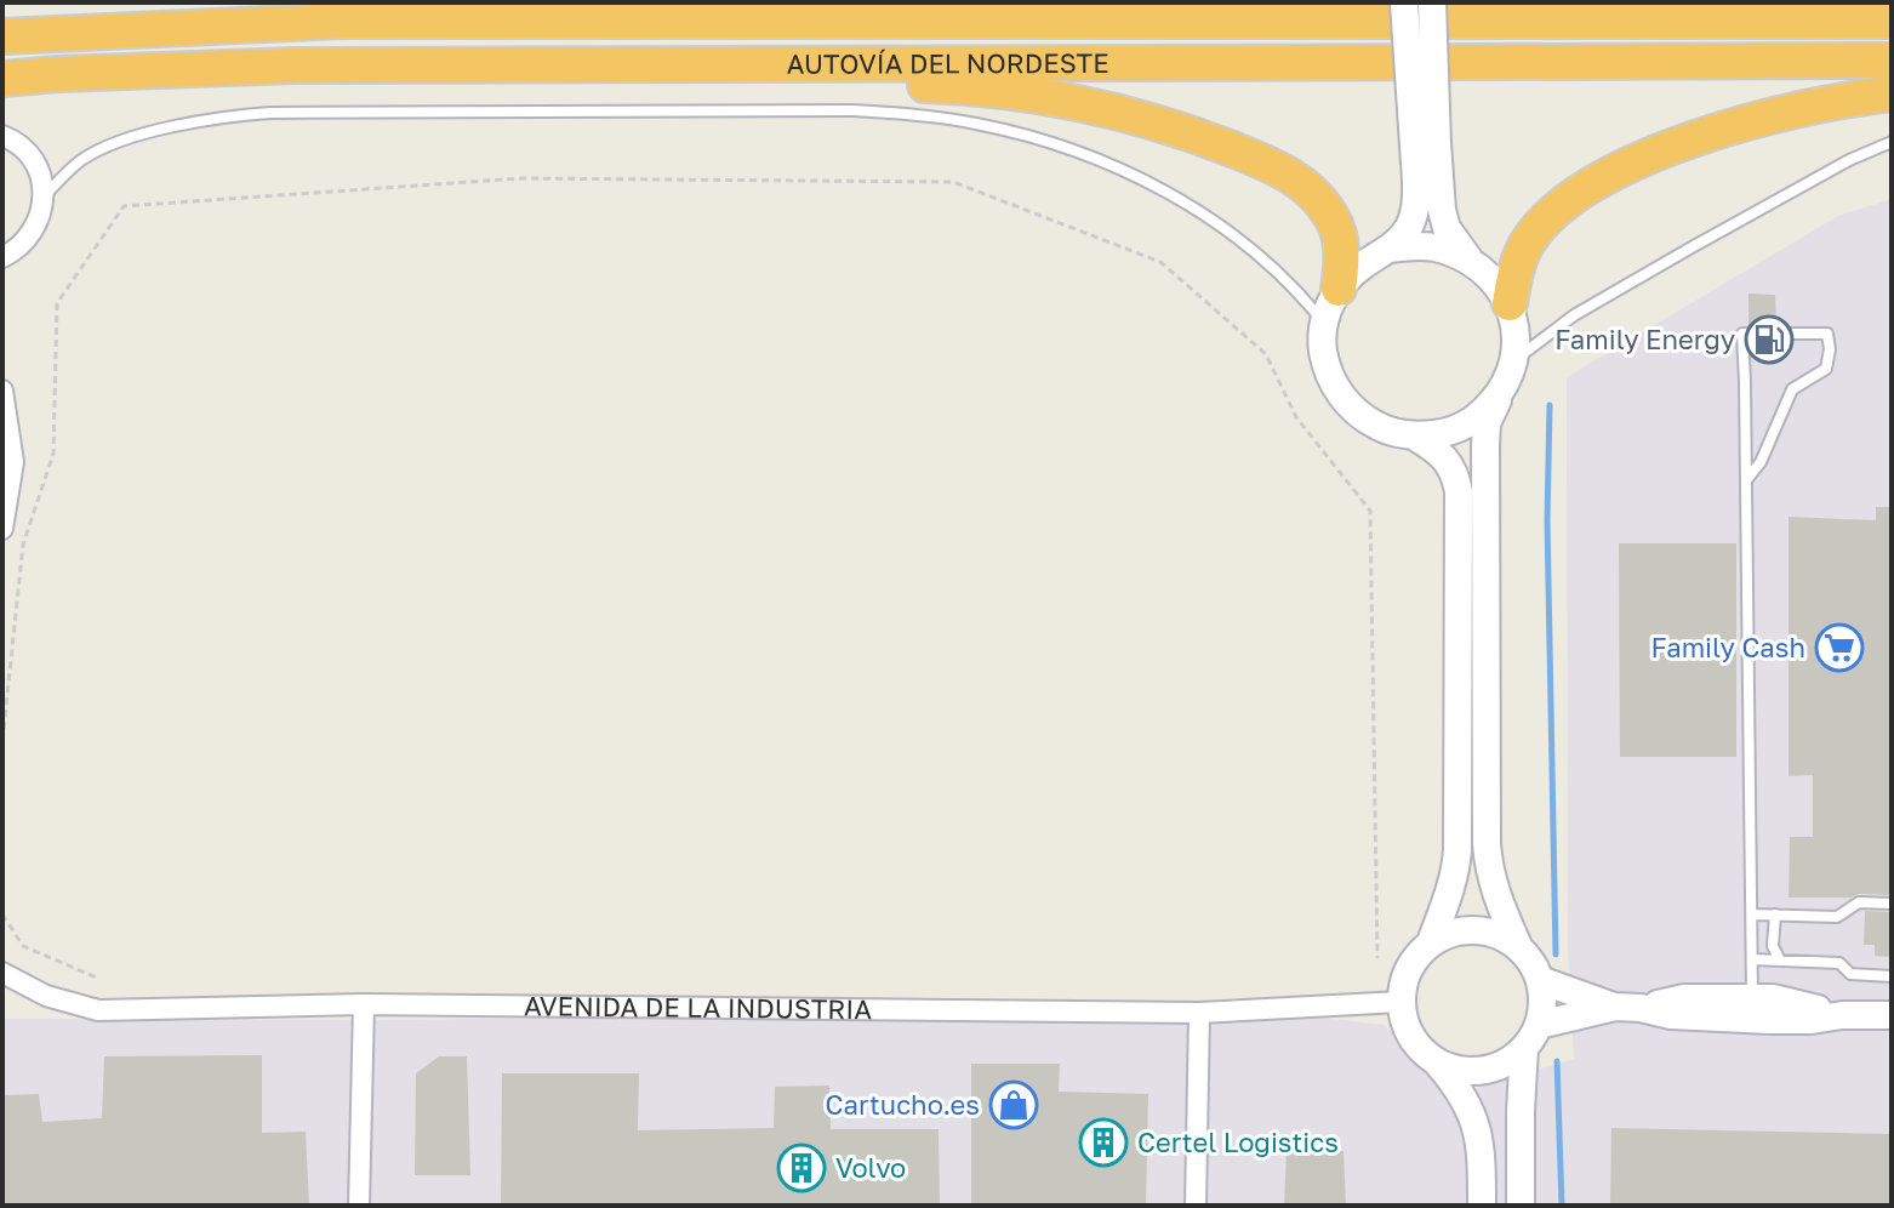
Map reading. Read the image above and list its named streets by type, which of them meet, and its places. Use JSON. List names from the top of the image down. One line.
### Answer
{"streets":{"highway":["AUTOVÍA DEL NORDESTE"],"street":["AVENIDA DE LA INDUSTRIA"]},"places":{"fuel station":["Family Energy"],"supermarket":["Family Cash"],"shop":["Cartucho.es"],"building":["Certel Logistics","Volvo"]}}
